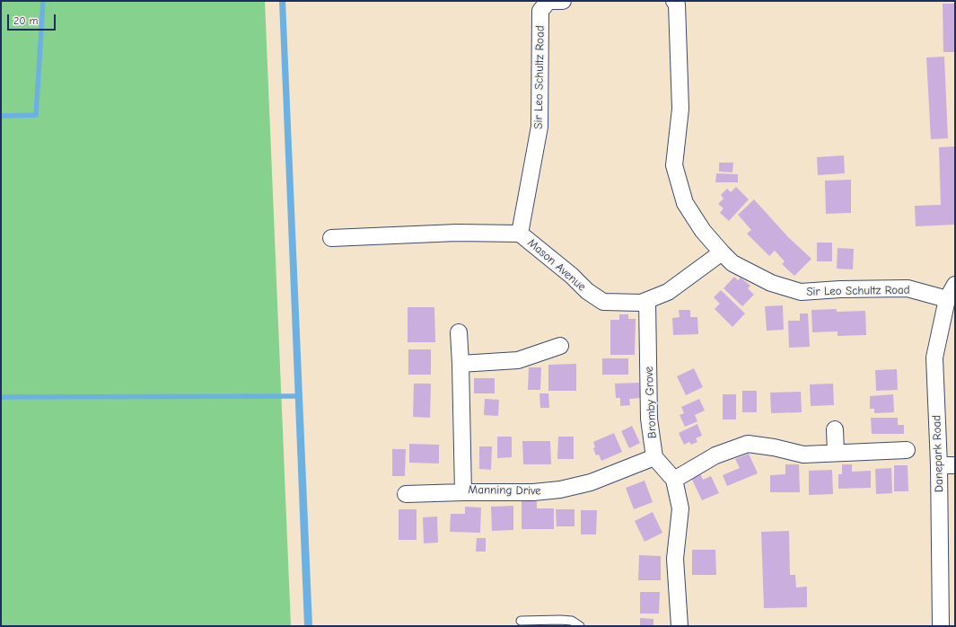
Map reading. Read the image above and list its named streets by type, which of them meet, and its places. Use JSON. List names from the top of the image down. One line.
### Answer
{"streets":{"street":["Sir Leo Schultz Road","Mason Avenue","Bromby Grove","Danepark Road","Manning Drive"]},"crossings":[["Sir Leo Schultz Road","Mason Avenue"],["Sir Leo Schultz Road","Danepark Road"],["Mason Avenue","Bromby Grove"],["Bromby Grove","Manning Drive"]],"scale_bar":"20 m"}
